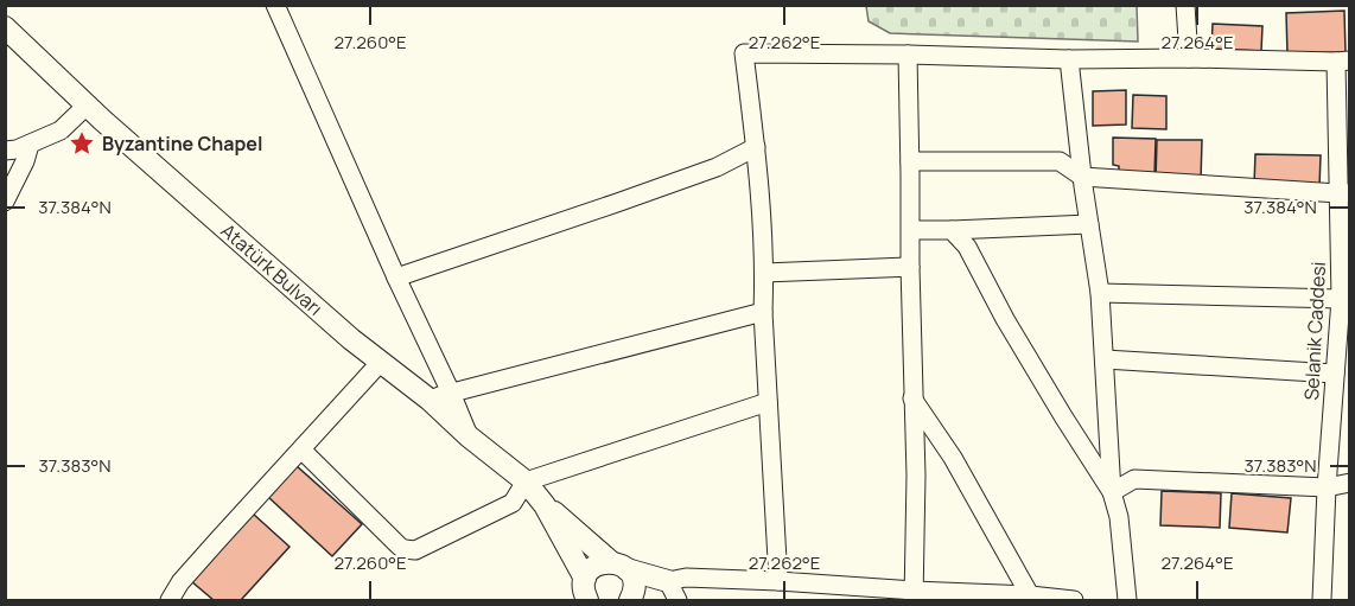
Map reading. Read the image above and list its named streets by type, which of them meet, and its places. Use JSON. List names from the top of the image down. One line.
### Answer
{"streets":{"main road":["Atatürk Bulvarı"],"street":["Selanik Caddesi"]},"places":{"place":["Byzantine Chapel"]},"coordinates":["27.260°E","27.262°E","27.264°E","37.384°N","37.383°N"]}
